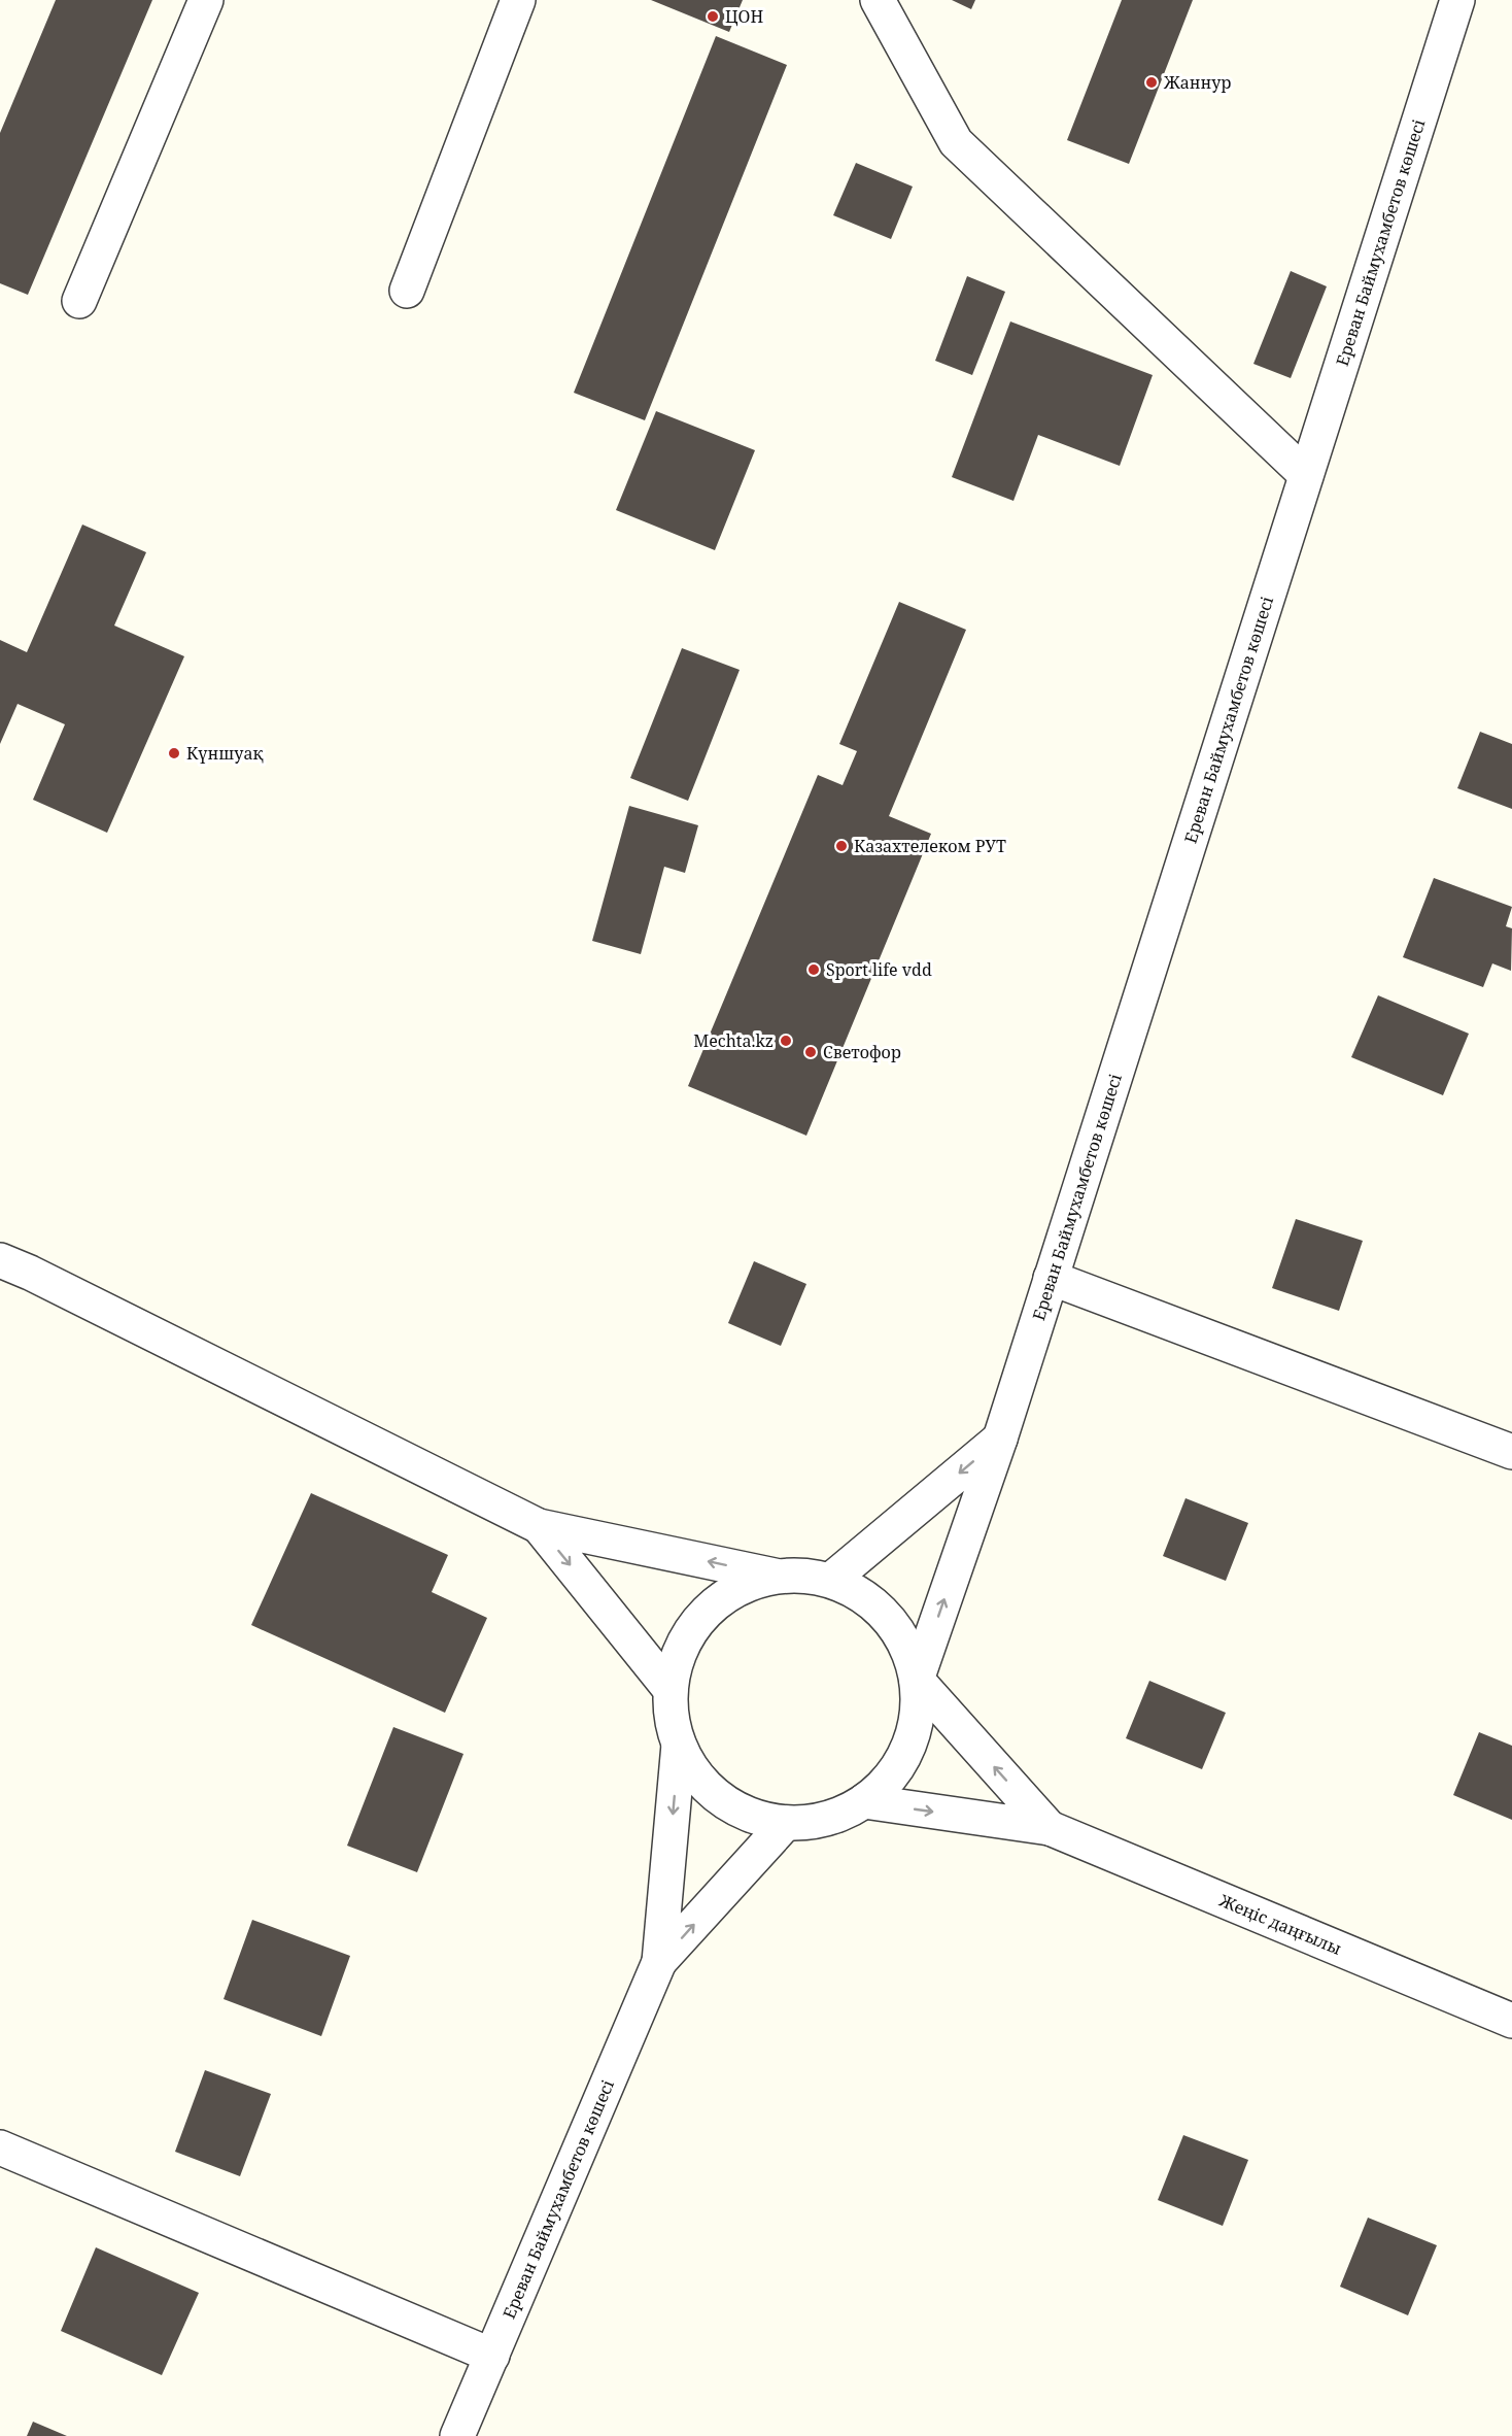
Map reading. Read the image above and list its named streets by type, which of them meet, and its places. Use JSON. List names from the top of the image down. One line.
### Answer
{"streets":{"street":["Ереван Баймухамбетов көшесі","Жеңіс даңғылы"]},"places":["ЦОН","Жаннур","Күншуақ","Казахтелеком РУТ","Sport life vdd","Mechta.kz","Светофор"]}
